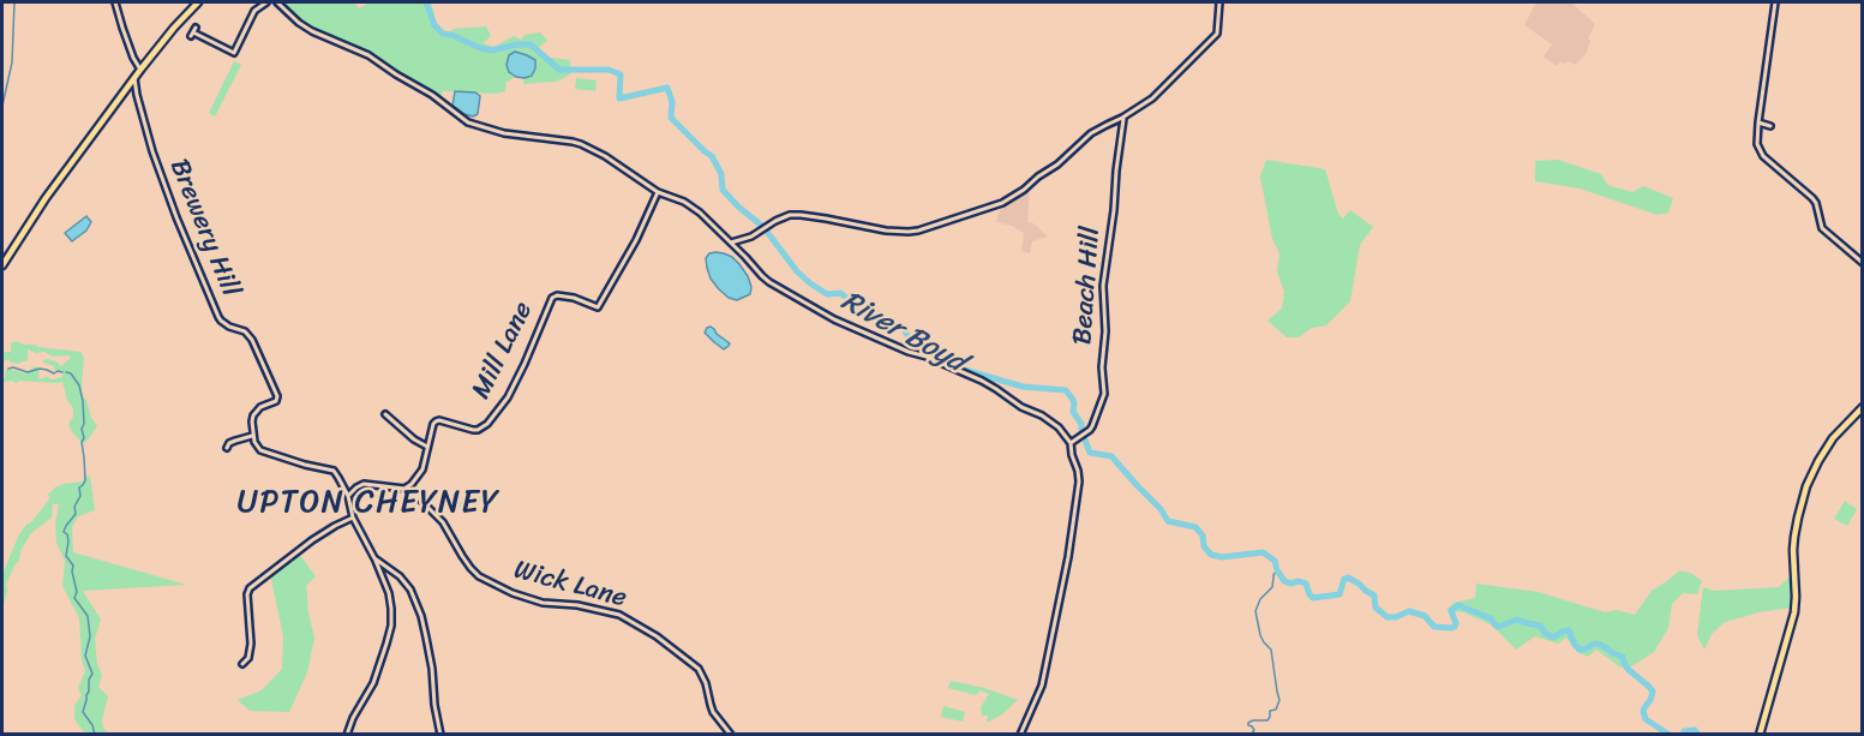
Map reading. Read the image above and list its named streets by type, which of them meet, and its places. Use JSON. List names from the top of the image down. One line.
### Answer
{"streets":{"street":["Brewery Hill","Beach Hill","Mill Lane","Wick Lane"]},"crossings":[["Mill Lane","Wick Lane"]],"districts":["UPTON CHEYNEY"],"water":["River Boyd"]}
